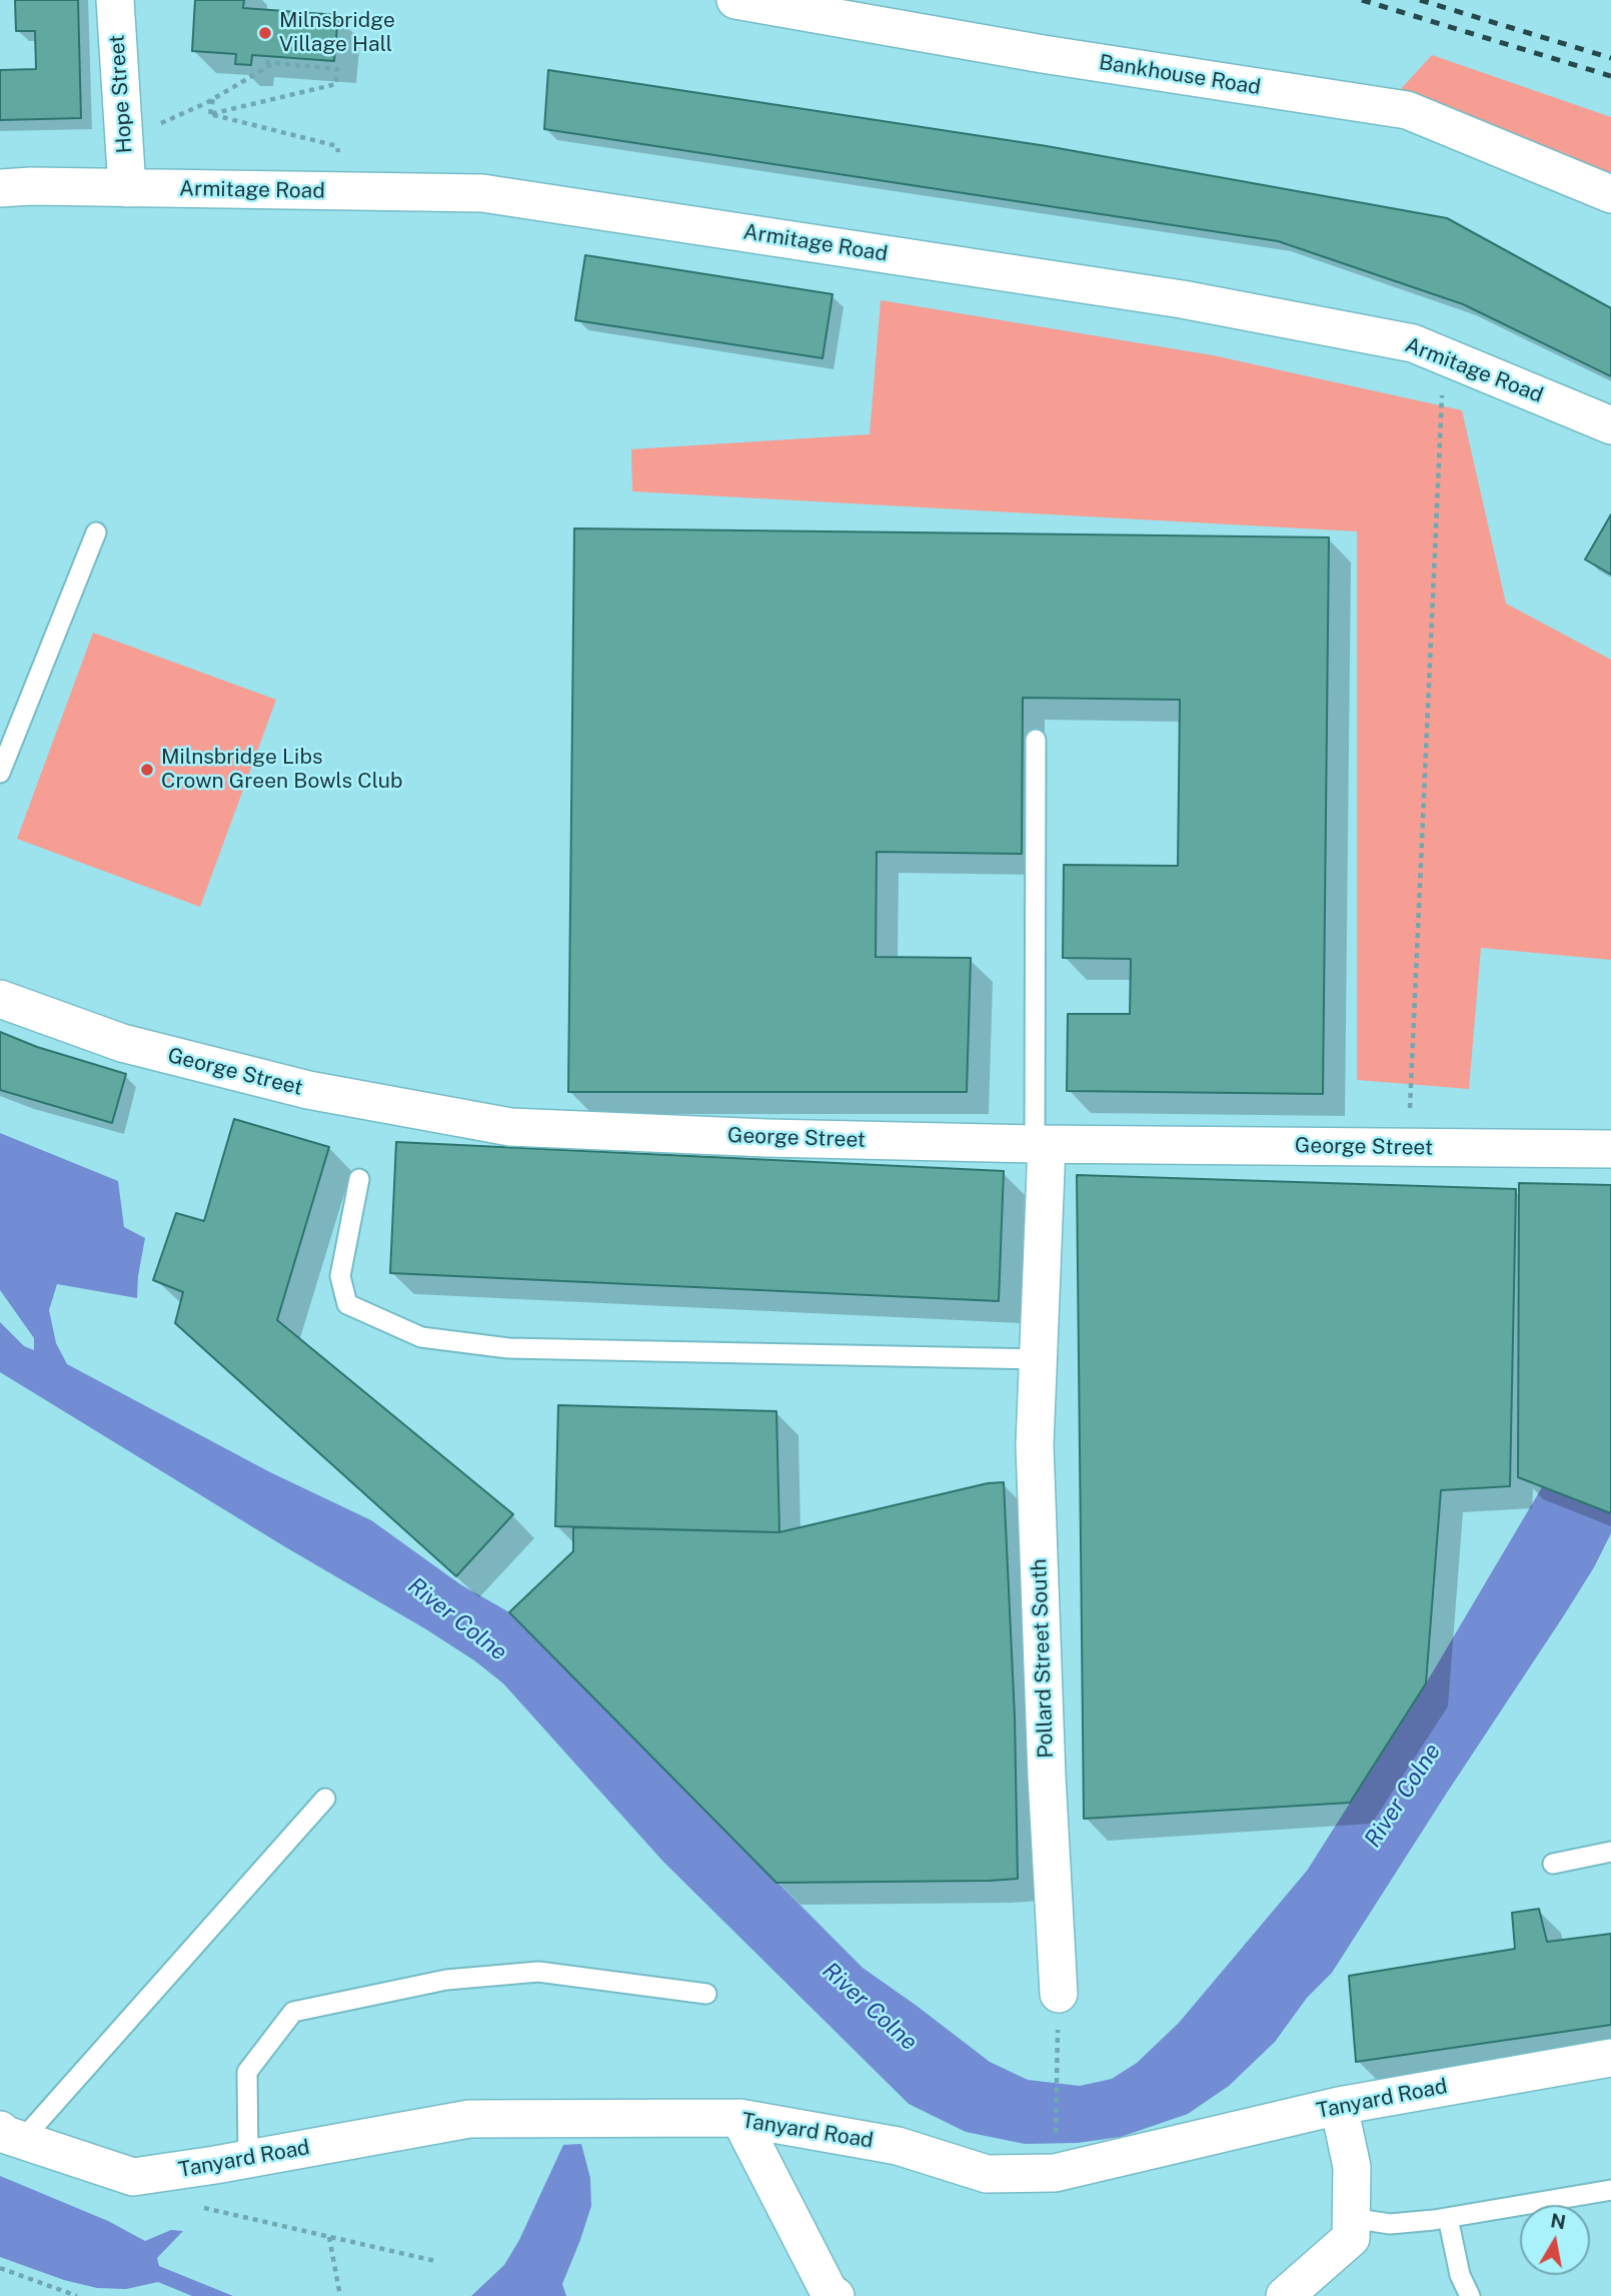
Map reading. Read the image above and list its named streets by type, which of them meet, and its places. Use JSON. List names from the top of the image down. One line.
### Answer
{"streets":{"street":["Bankhouse Road","Hope Street","Armitage Road","George Street","Pollard Street South","Tanyard Road"]},"crossings":[["Hope Street","Armitage Road"],["George Street","Pollard Street South"]],"water":["River Colne"],"places":["Milnsbridge Village Hall","Milnsbridge Libs Crown Green Bowls Club"],"north":"top"}
